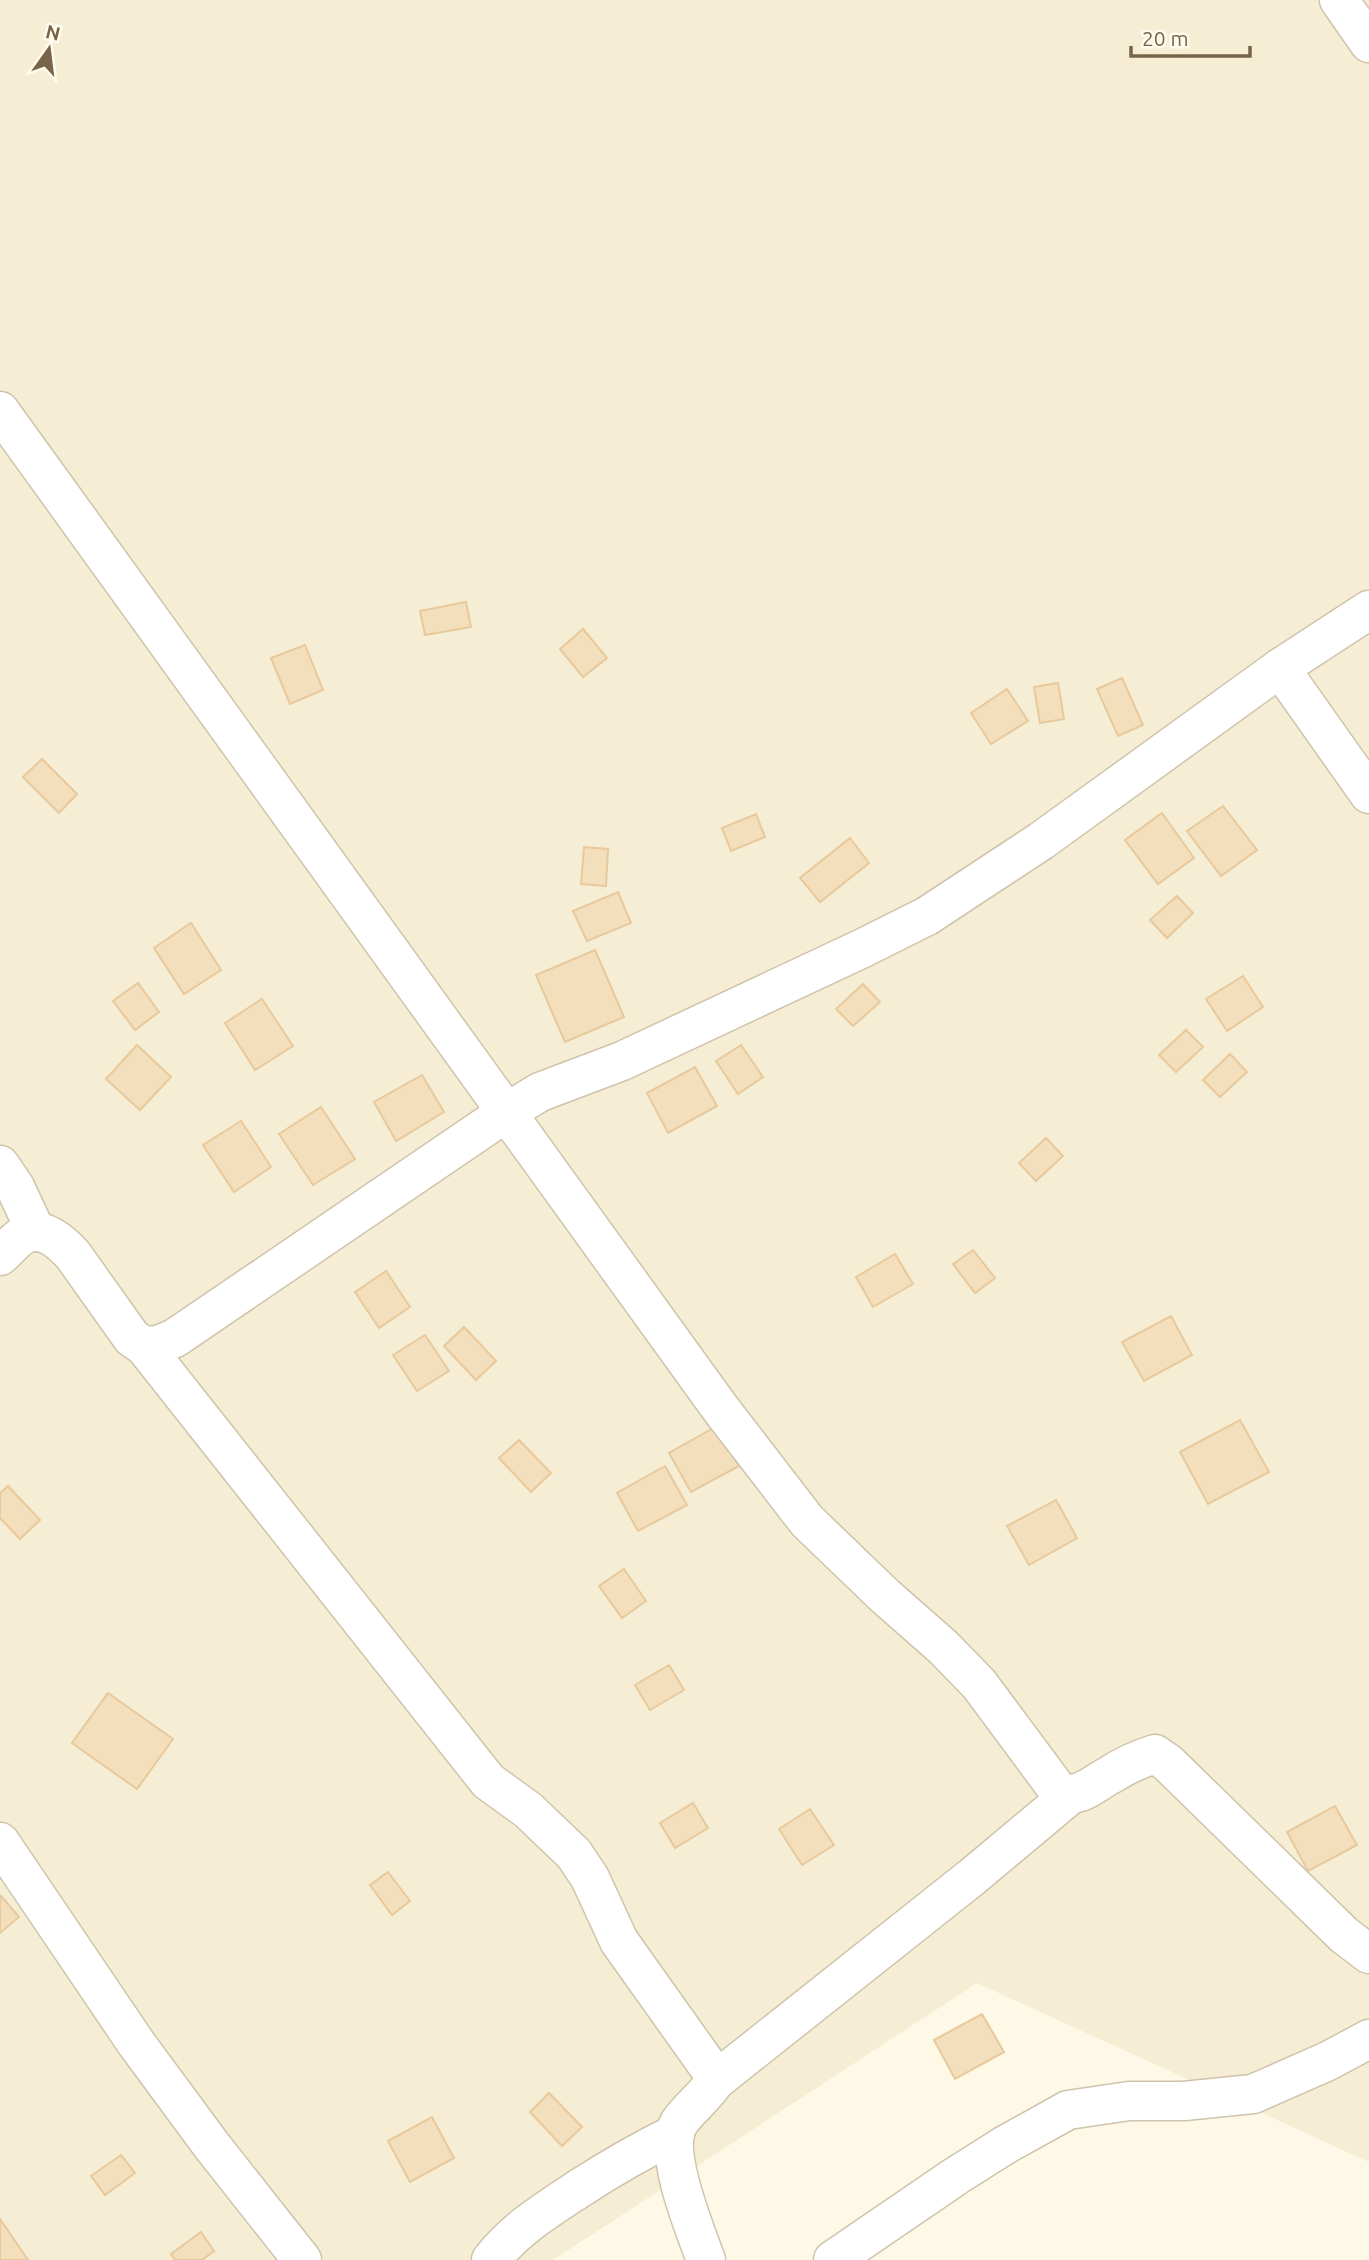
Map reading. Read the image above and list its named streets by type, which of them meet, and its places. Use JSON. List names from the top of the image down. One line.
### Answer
{"scale_bar":"20 m","north":"top"}
